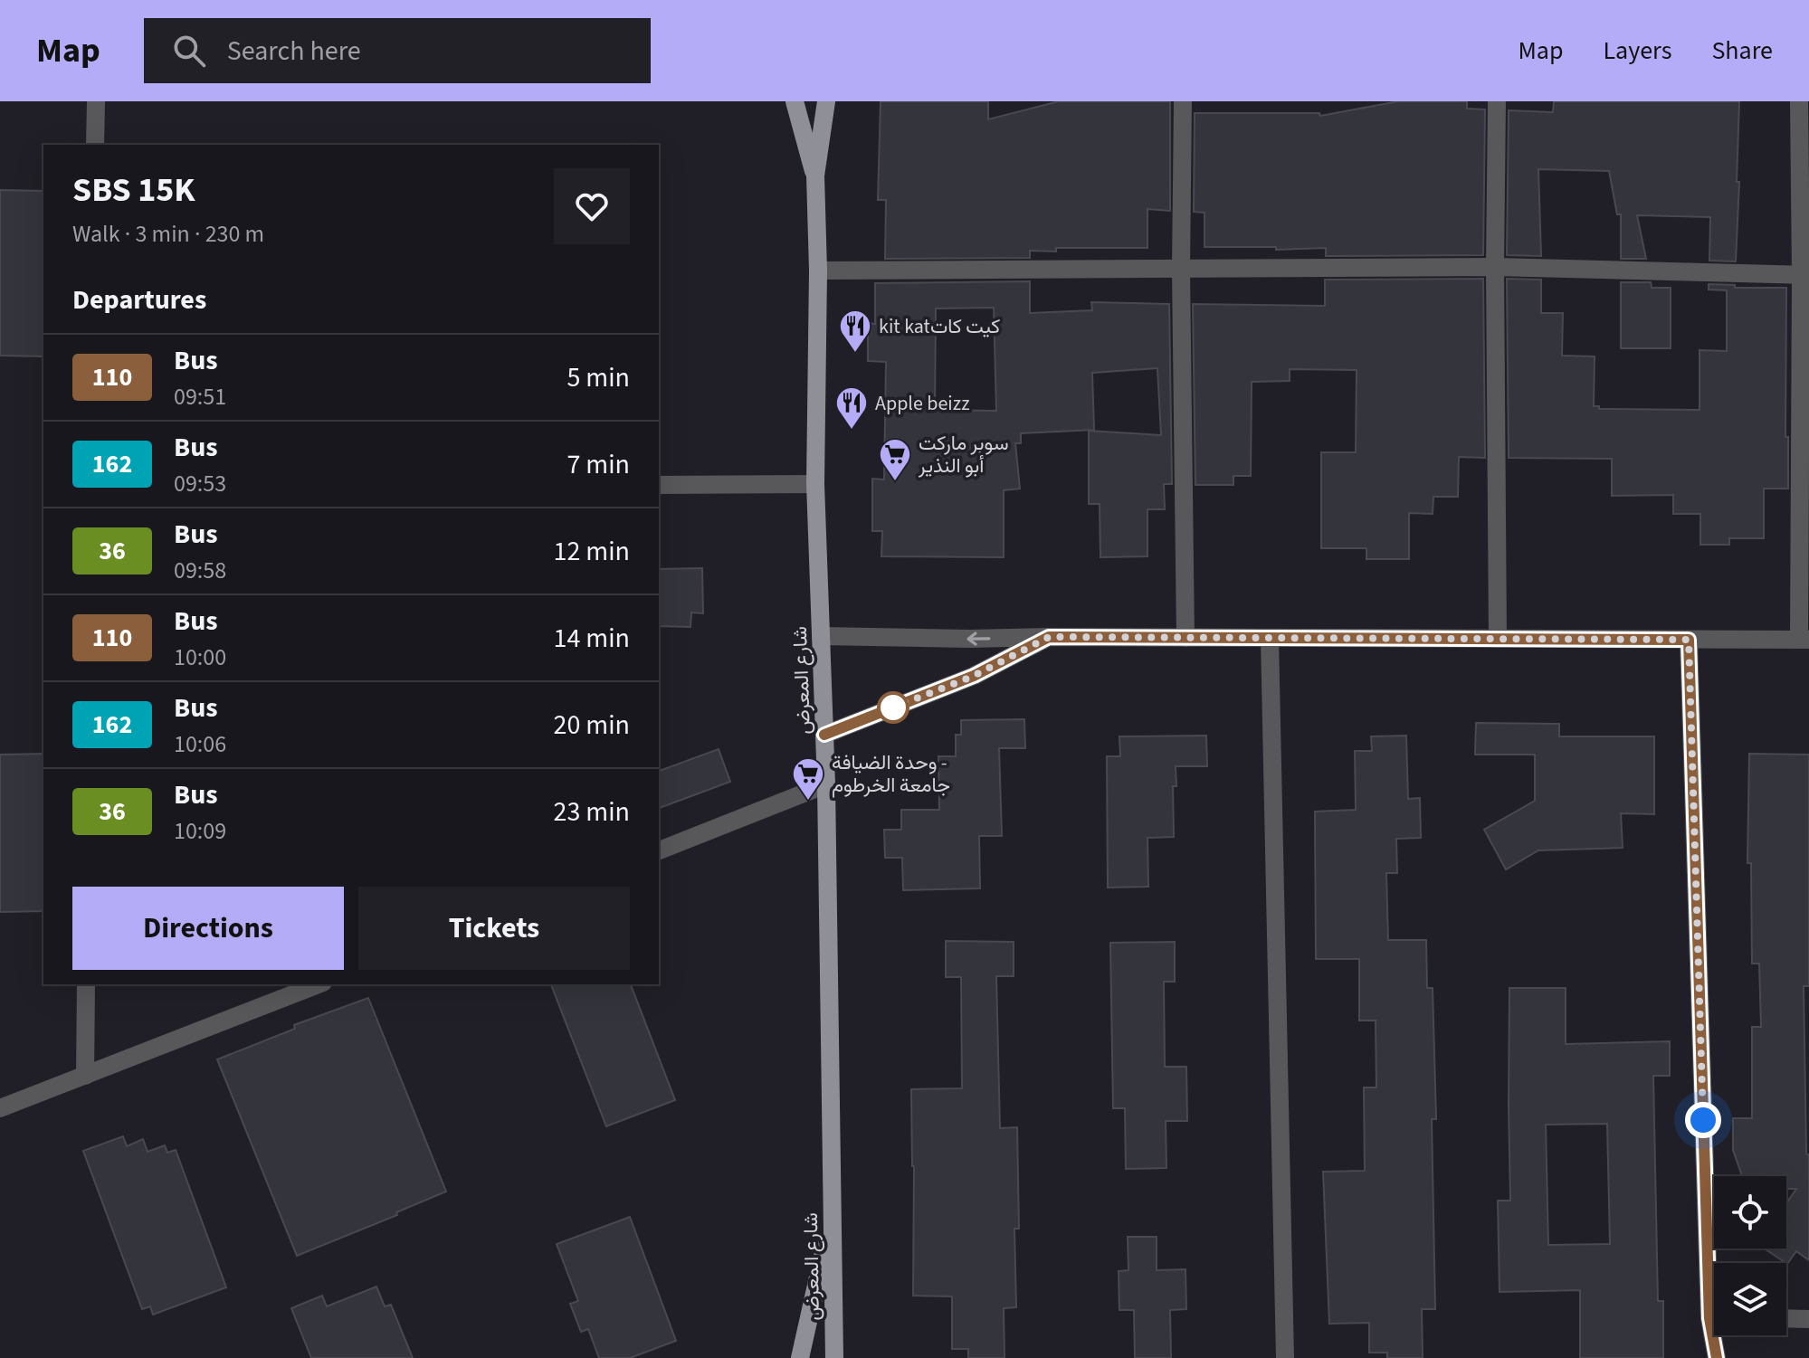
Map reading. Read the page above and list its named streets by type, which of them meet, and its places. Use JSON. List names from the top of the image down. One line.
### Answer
{"streets":{"main road":["شارع المعرض"]},"places":{"restaurant":["kit katكيت كات","Apple beizz"],"supermarket":["سوبر ماركت أبو النذير","وحدة الضيافة - جامعة الخرطوم"]},"lines":["bus line 110"],"page":{"header":"Map","search":"Search here","nav":["Map","Layers","Share"],"heading":[["SBS 15K","Walk · 3 min · 230 m"],"Departures"],"list":[{"mark":"110","name":"Bus","note":"09:51","value":"5 min"},{"mark":"162","name":"Bus","note":"09:53","value":"7 min"},{"mark":"36","name":"Bus","note":"09:58","value":"12 min"},{"mark":"110","name":"Bus","note":"10:00","value":"14 min"},{"mark":"162","name":"Bus","note":"10:06","value":"20 min"},{"mark":"36","name":"Bus","note":"10:09","value":"23 min"}],"buttons":["Directions","Tickets"]}}
